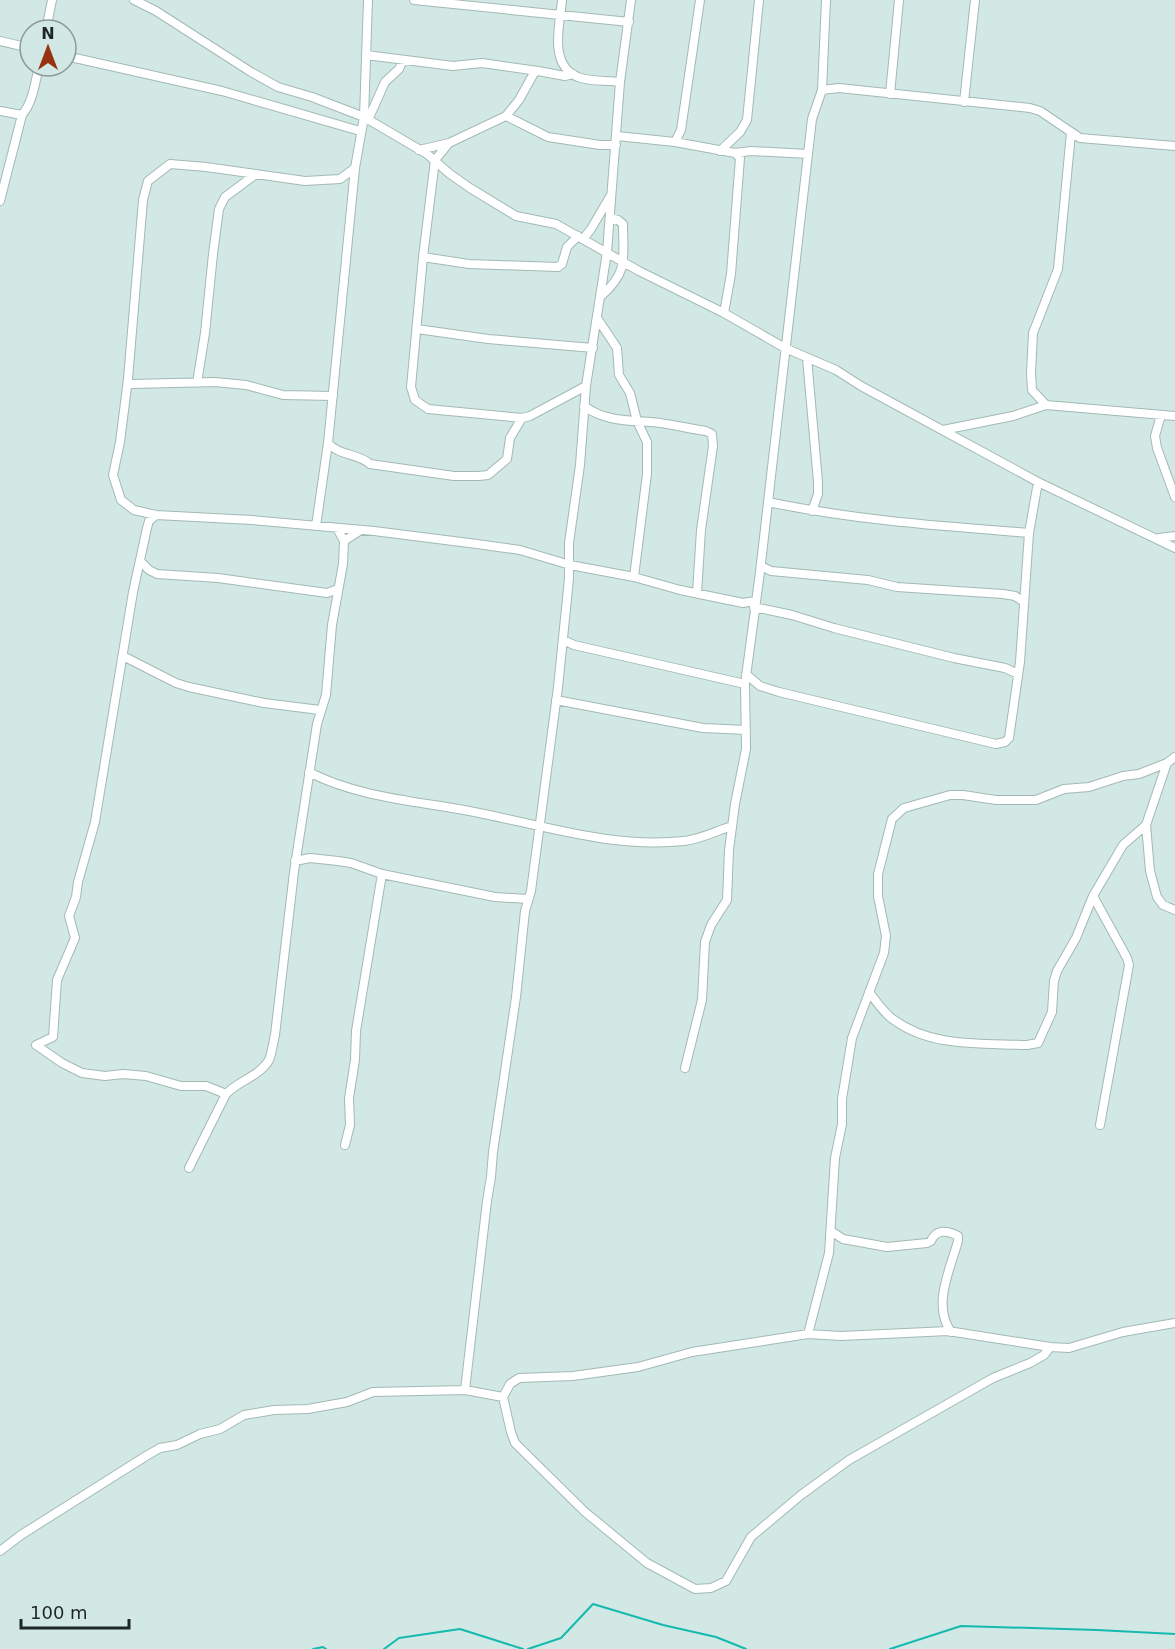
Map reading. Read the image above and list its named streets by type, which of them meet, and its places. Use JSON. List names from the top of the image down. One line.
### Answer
{"scale_bar":"100 m","north":"top"}
